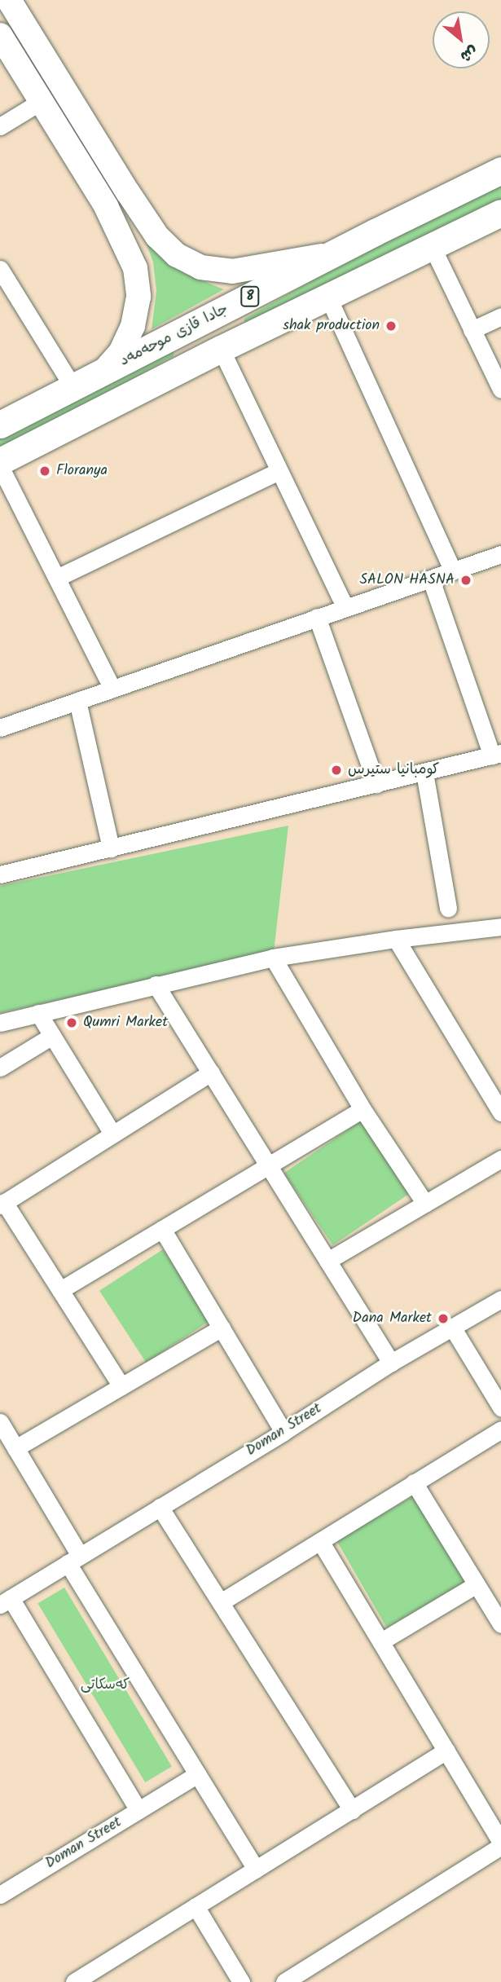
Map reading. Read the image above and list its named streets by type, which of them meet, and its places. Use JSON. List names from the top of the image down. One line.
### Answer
{"streets":{"main road":["8","جادا قازی موحەمەد"],"street":["Doman Street"]},"parks":["کەسکاتی"],"places":["shak production","Floranya","SALON HASNA","كومبانيا ستيرس","Qumri Market","Dana Market"],"north":"bottom right"}
